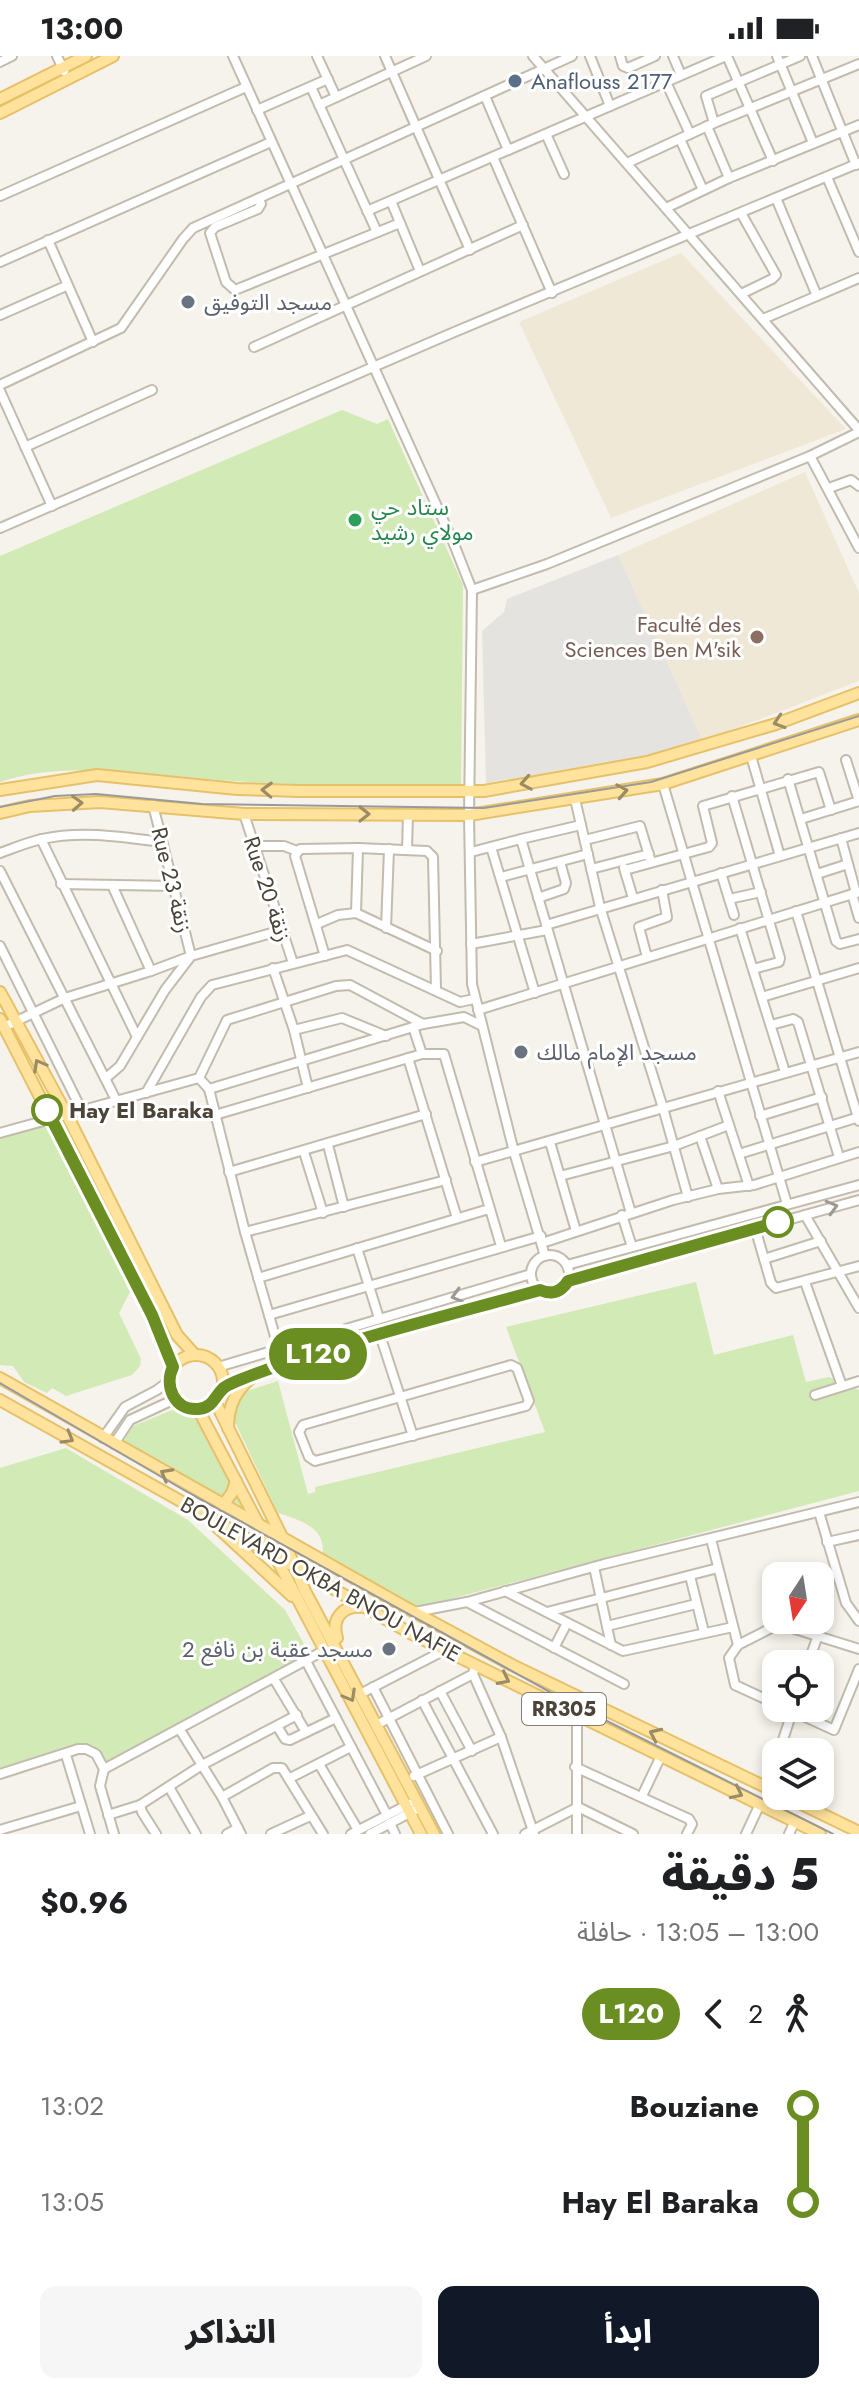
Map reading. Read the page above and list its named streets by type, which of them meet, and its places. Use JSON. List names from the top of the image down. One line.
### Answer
{"streets":{"main road":["BOULEVARD OKBA BNOU NAFIE","RR305"],"street":["Rue 23 زنقة","Rue 20 زنقة"]},"places":["Anaflouss 2177","مسجد التوفيق","ستاد حي مولاي رشيد","Faculté des Sciences Ben M'sik","مسجد الإمام مالك","Hay El Baraka","مسجد عقبة بن نافع 2"],"lines":["bus line L120"],"north":"bottom","page":{"status":"13:00","on_map":"L120","heading":["5 دقيقة","13:00 – 13:05 · حافلة","$0.96"],"legs":["2","L120"],"list":[{"name":"Bouziane","value":"13:02"},{"name":"Hay El Baraka","value":"13:05"}],"buttons":["ابدأ","التذاكر"]}}
